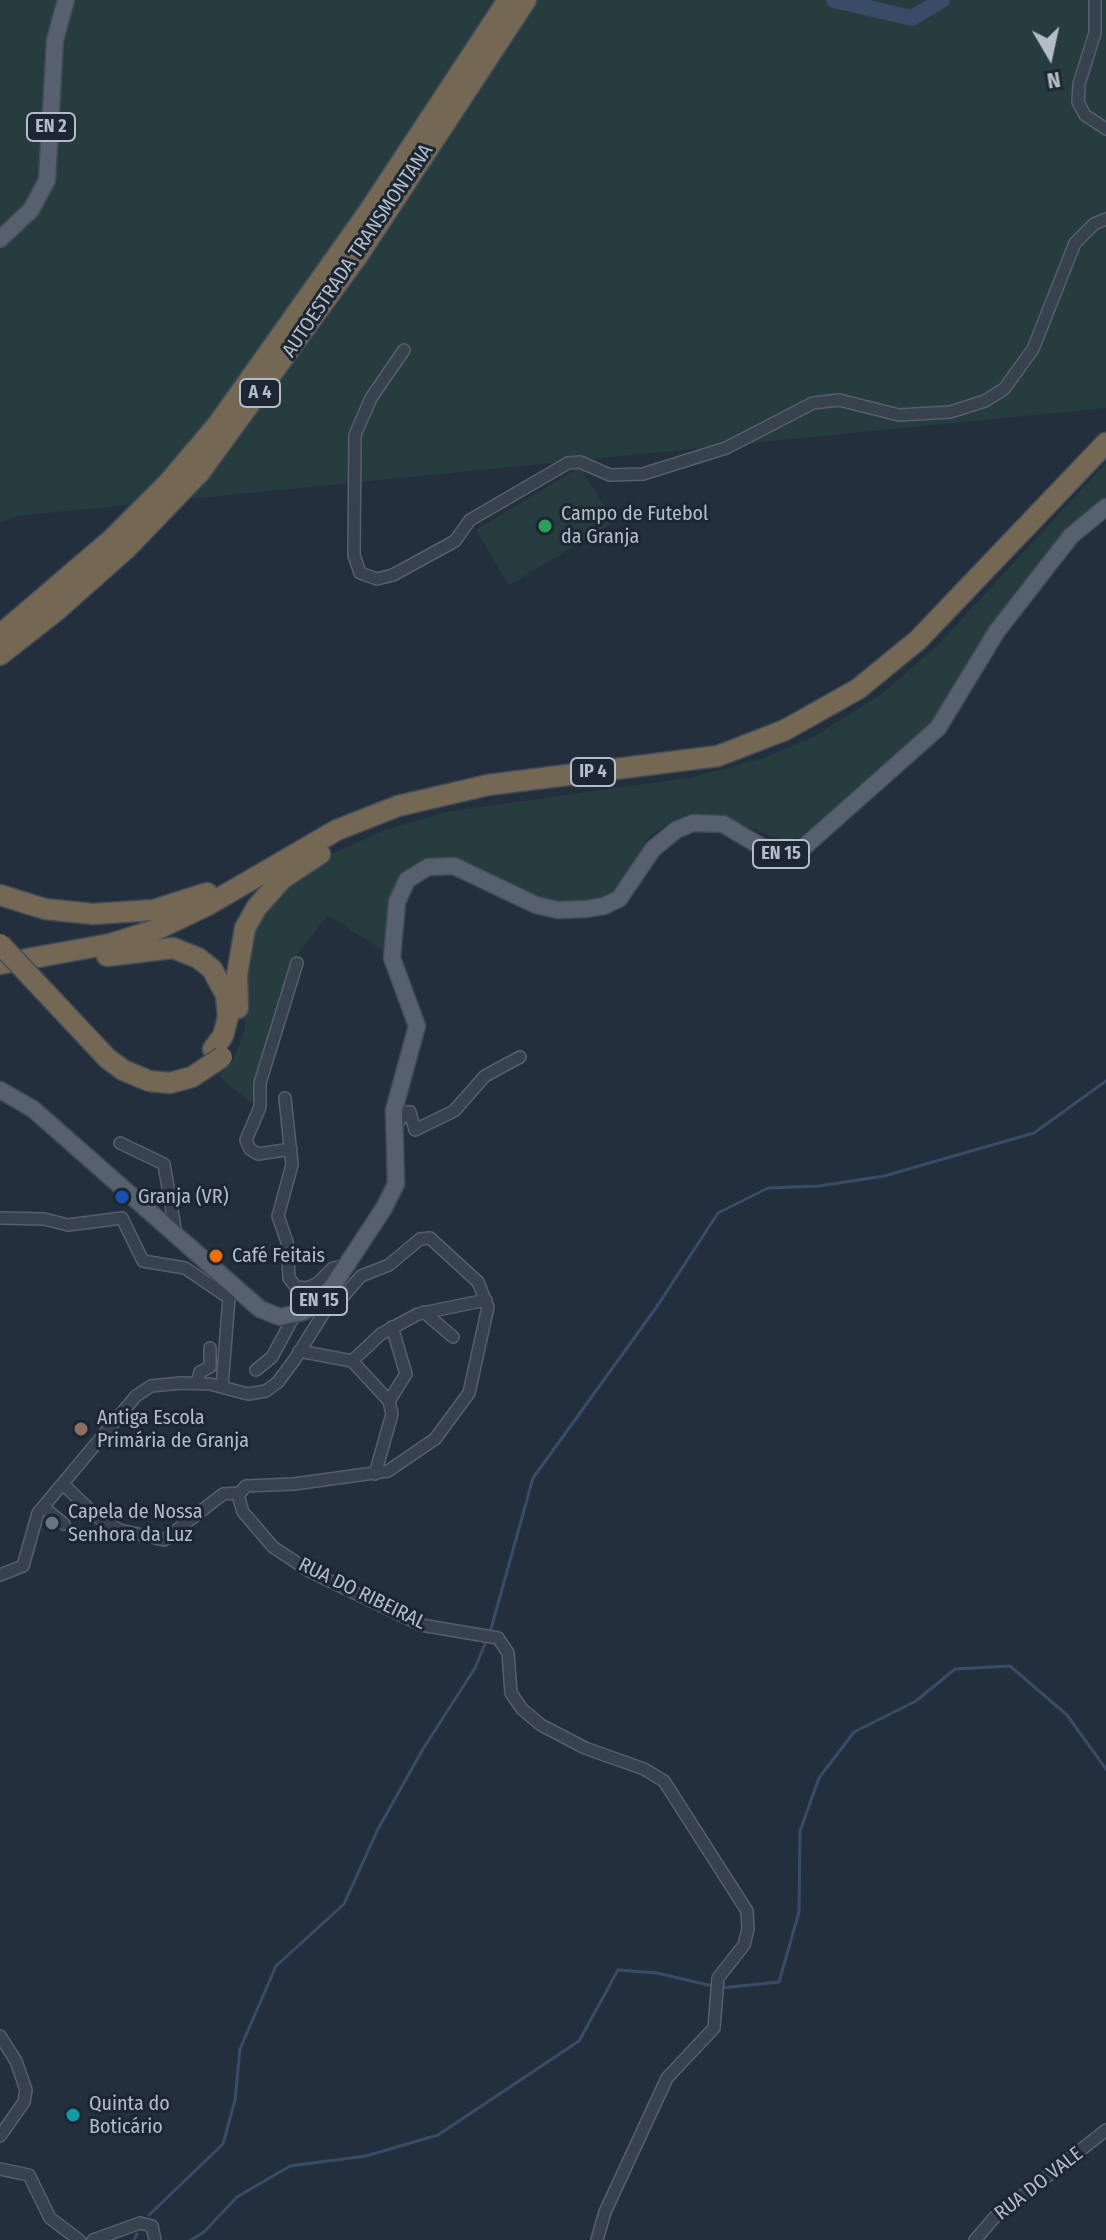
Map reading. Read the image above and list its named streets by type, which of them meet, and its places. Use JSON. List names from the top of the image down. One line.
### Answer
{"streets":{"highway":["AUTOESTRADA TRANSMONTANA","A 4","IP 4"],"main road":["EN 2","EN 15"],"street":["RUA DO RIBEIRAL","RUA DO VALE"]},"places":["Campo de Futebol da Granja","Granja (VR)","Café Feitais","Antiga Escola Primária de Granja","Capela de Nossa Senhora da Luz","Quinta do Boticário"],"north":"bottom"}
